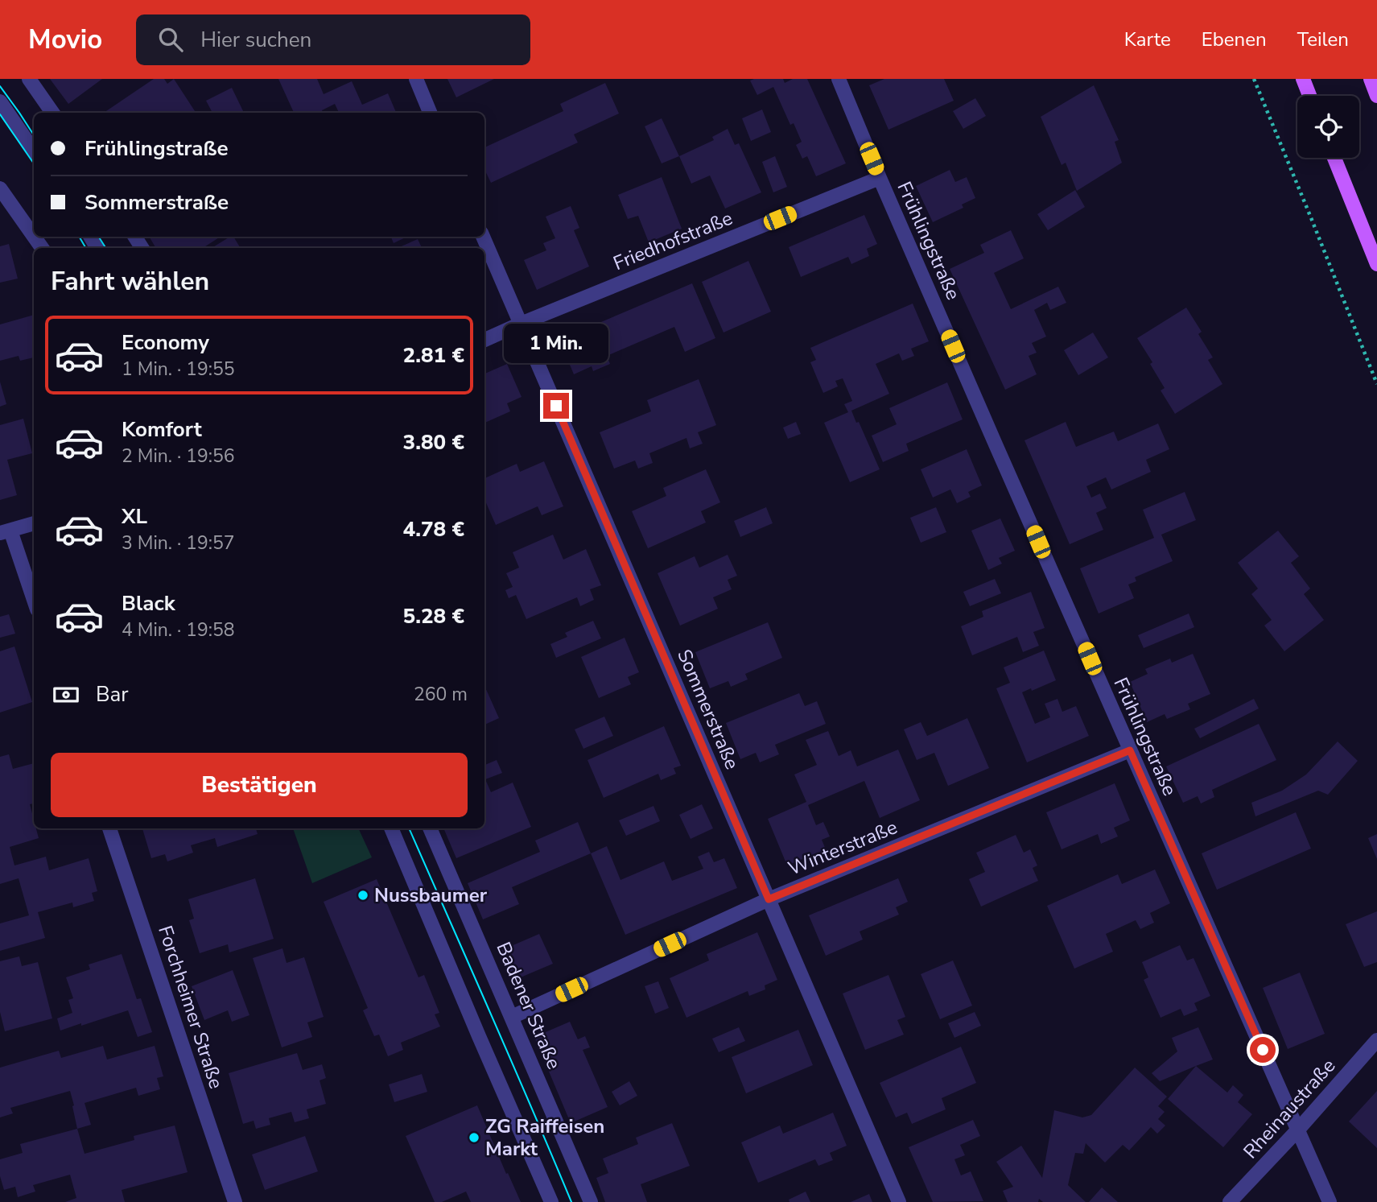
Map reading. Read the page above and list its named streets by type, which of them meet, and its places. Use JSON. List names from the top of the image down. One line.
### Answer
{"streets":{"street":["Friedhofstraße","Frühlingstraße","Sommerstraße","Winterstraße","Badener Straße","Forchheimer Straße","Rheinaustraße"]},"crossings":[["Friedhofstraße","Frühlingstraße"],["Friedhofstraße","Sommerstraße"],["Frühlingstraße","Winterstraße"],["Frühlingstraße","Rheinaustraße"],["Sommerstraße","Winterstraße"],["Winterstraße","Badener Straße"]],"places":["Nussbaumer","ZG Raiffeisen Markt"],"page":{"header":"Movio","search":"Hier suchen","nav":["Karte","Ebenen","Teilen"],"banner":["Frühlingstraße","Sommerstraße"],"heading":"Fahrt wählen","list":[{"name":"Economy","note":"1 Min. · 19:55","value":"2.81 €"},{"name":"Komfort","note":"2 Min. · 19:56","value":"3.80 €"},{"name":"XL","note":"3 Min. · 19:57","value":"4.78 €"},{"name":"Black","note":"4 Min. · 19:58","value":"5.28 €"}],"bubble":"1 Min.","pay":["Bar","260 m"],"buttons":"Bestätigen"}}
